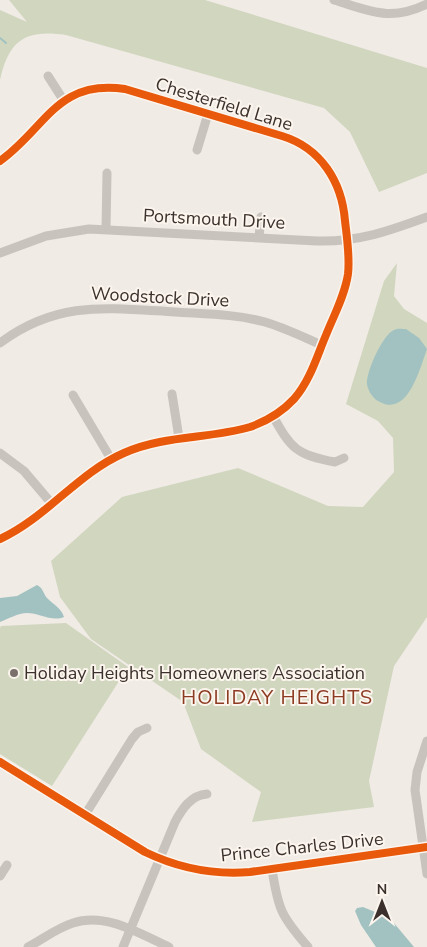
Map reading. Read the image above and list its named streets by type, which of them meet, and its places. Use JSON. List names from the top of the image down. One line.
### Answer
{"streets":{"street":["Chesterfield Lane","Portsmouth Drive","Woodstock Drive","Prince Charles Drive"]},"crossings":[["Chesterfield Lane","Portsmouth Drive"],["Chesterfield Lane","Woodstock Drive"]],"districts":["HOLIDAY HEIGHTS"],"places":["Holiday Heights Homeowners Association"],"north":"top"}
